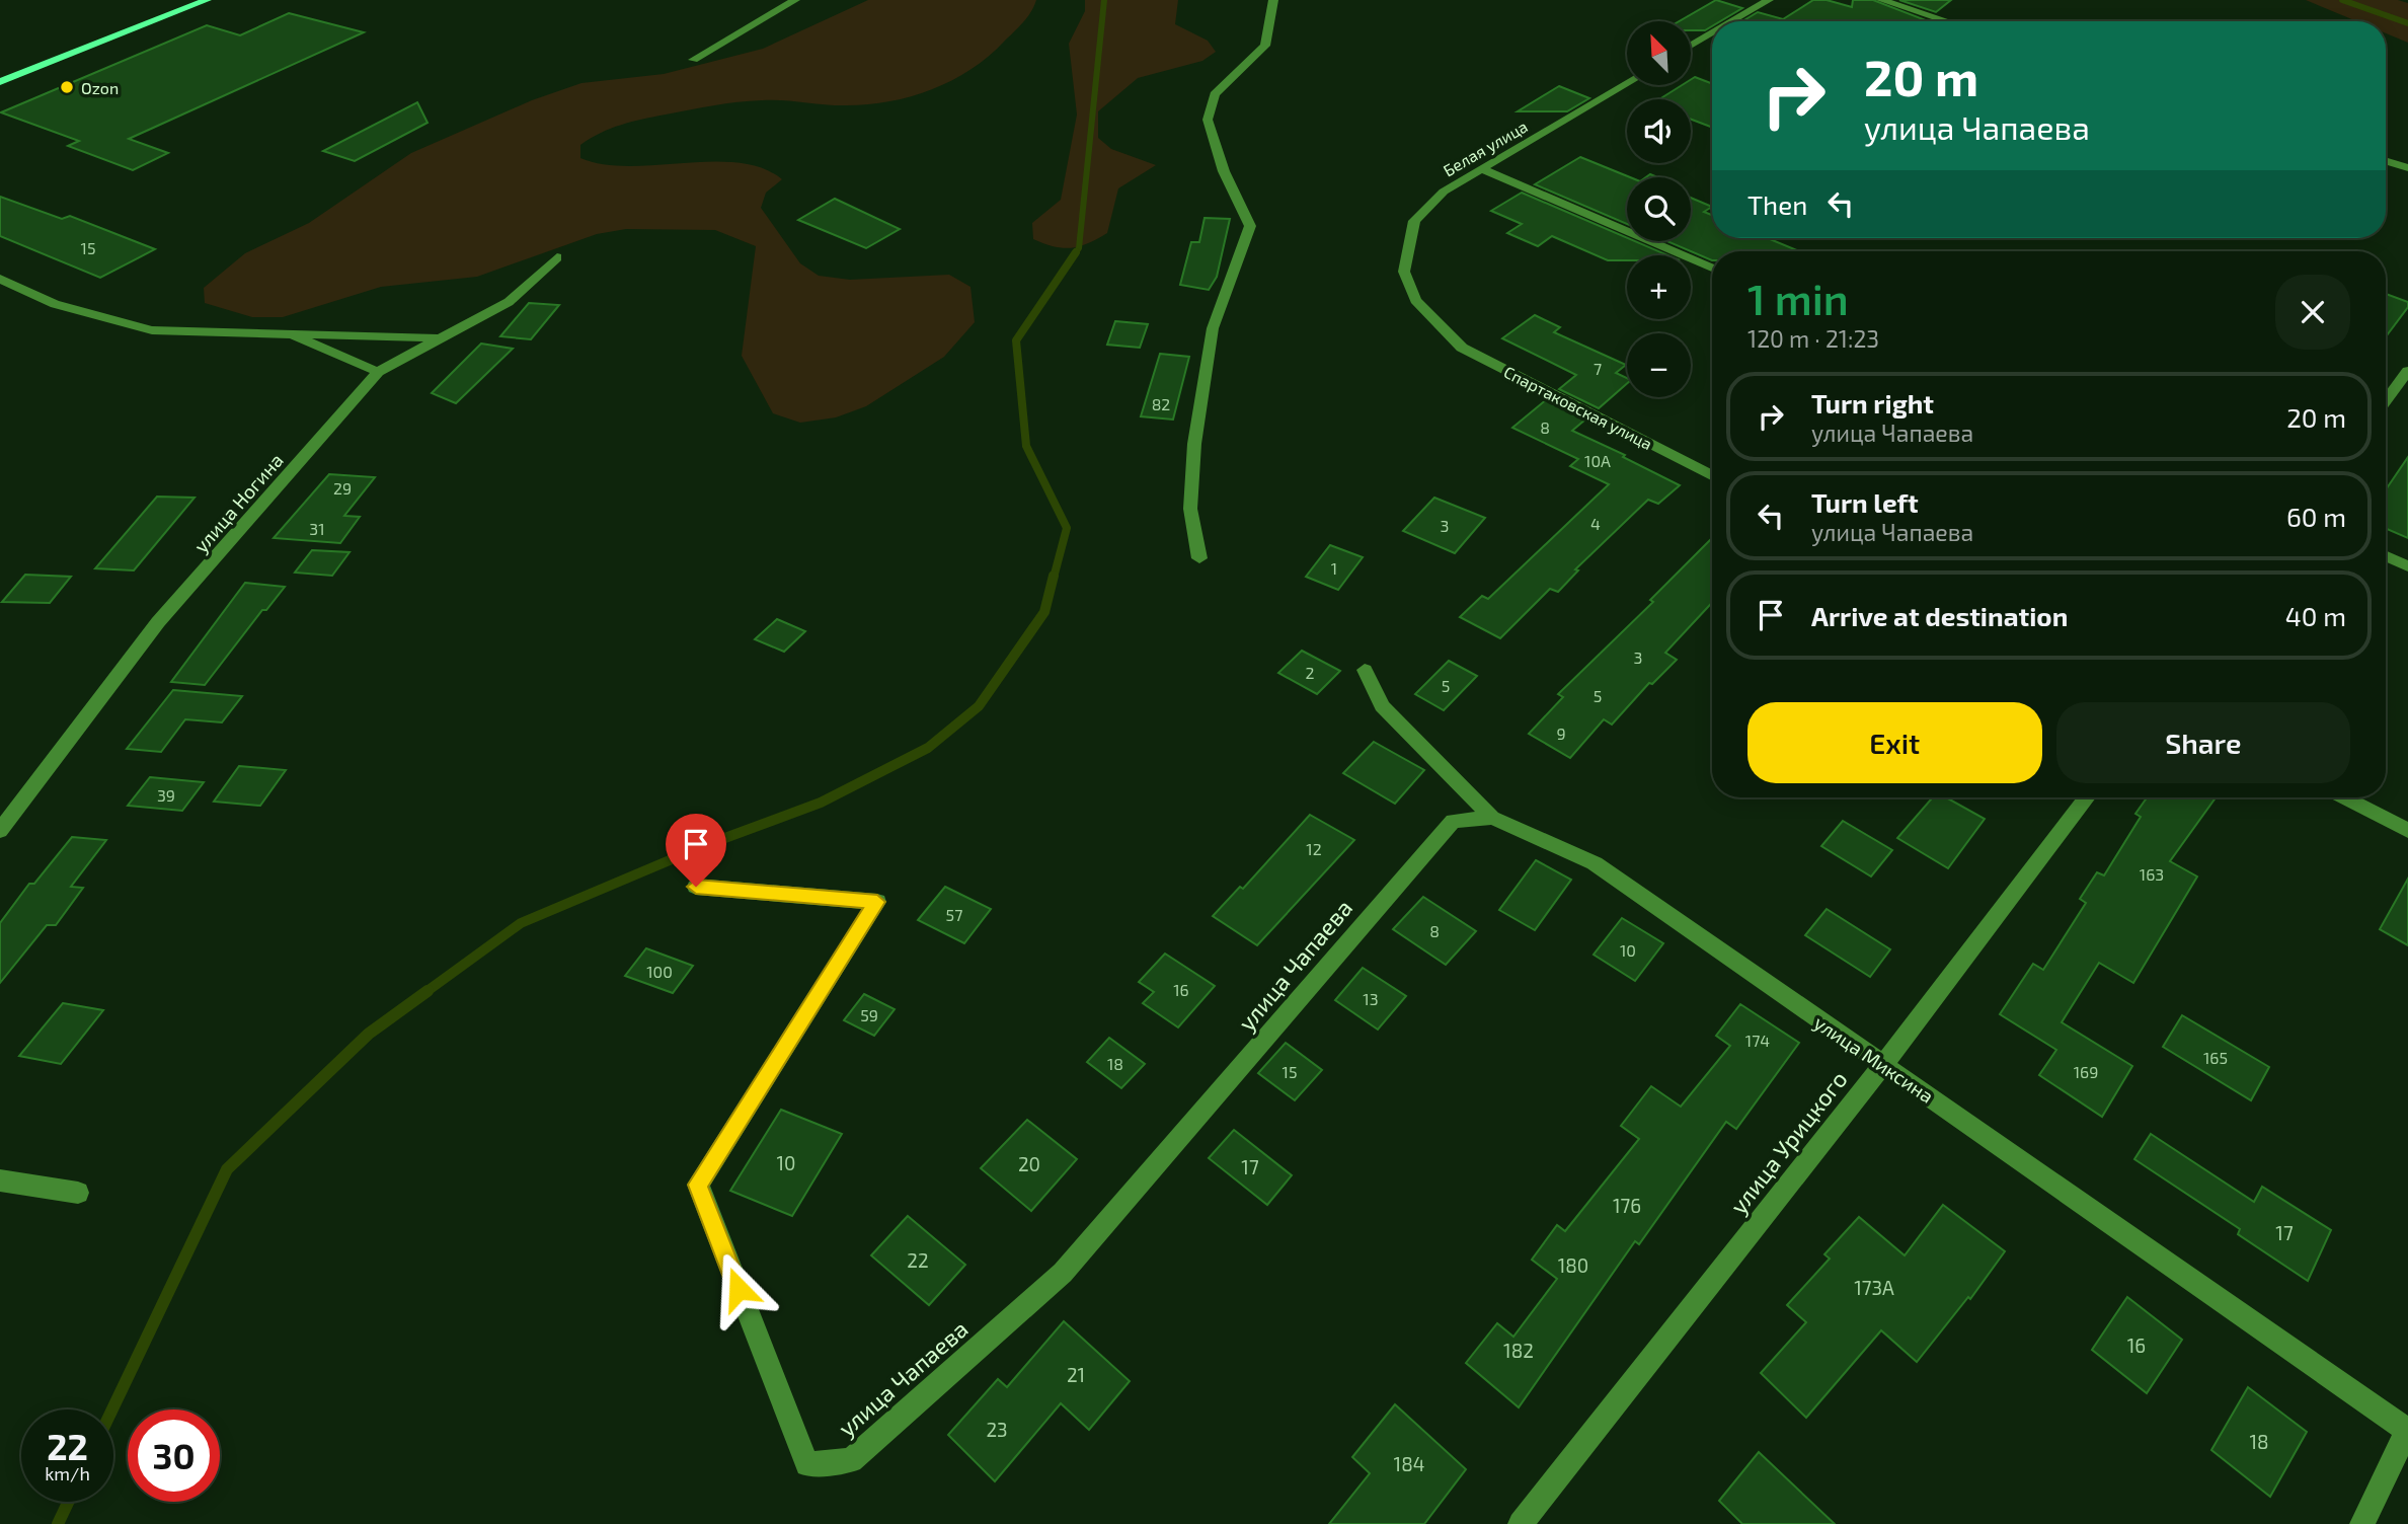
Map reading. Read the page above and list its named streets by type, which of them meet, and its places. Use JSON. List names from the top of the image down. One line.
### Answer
{"streets":{"street":["Белая улица","Спартаковская улица","улица Ногина","улица Чапаева","улица Миксина","улица Урицкого"]},"crossings":[["Белая улица","Спартаковская улица"],["улица Чапаева","улица Миксина"],["улица Миксина","улица Урицкого"]],"places":["Ozon"],"house_numbers":["15","7","82","8","10А","29","4","3","31","1","3","2","5","5","9","39","12","163","57","8","10","100","16","13","59","174","165","18","15","169","10","20","17","176","17","22","180","173А","16","182","21","23","18","184"],"north":"top left","page":{"map_buttons":["+","−"],"turn":["20 m","улица Чапаева"],"then":"Then","heading":["1 min","120 m · 21:23"],"list":[{"name":"Turn right","note":"улица Чапаева","value":"20 m"},{"name":"Turn left","note":"улица Чапаева","value":"60 m"},{"name":"Arrive at destination","value":"40 m"}],"buttons":["Exit","Share"],"speed":"22 km/h","limit":"30"}}
